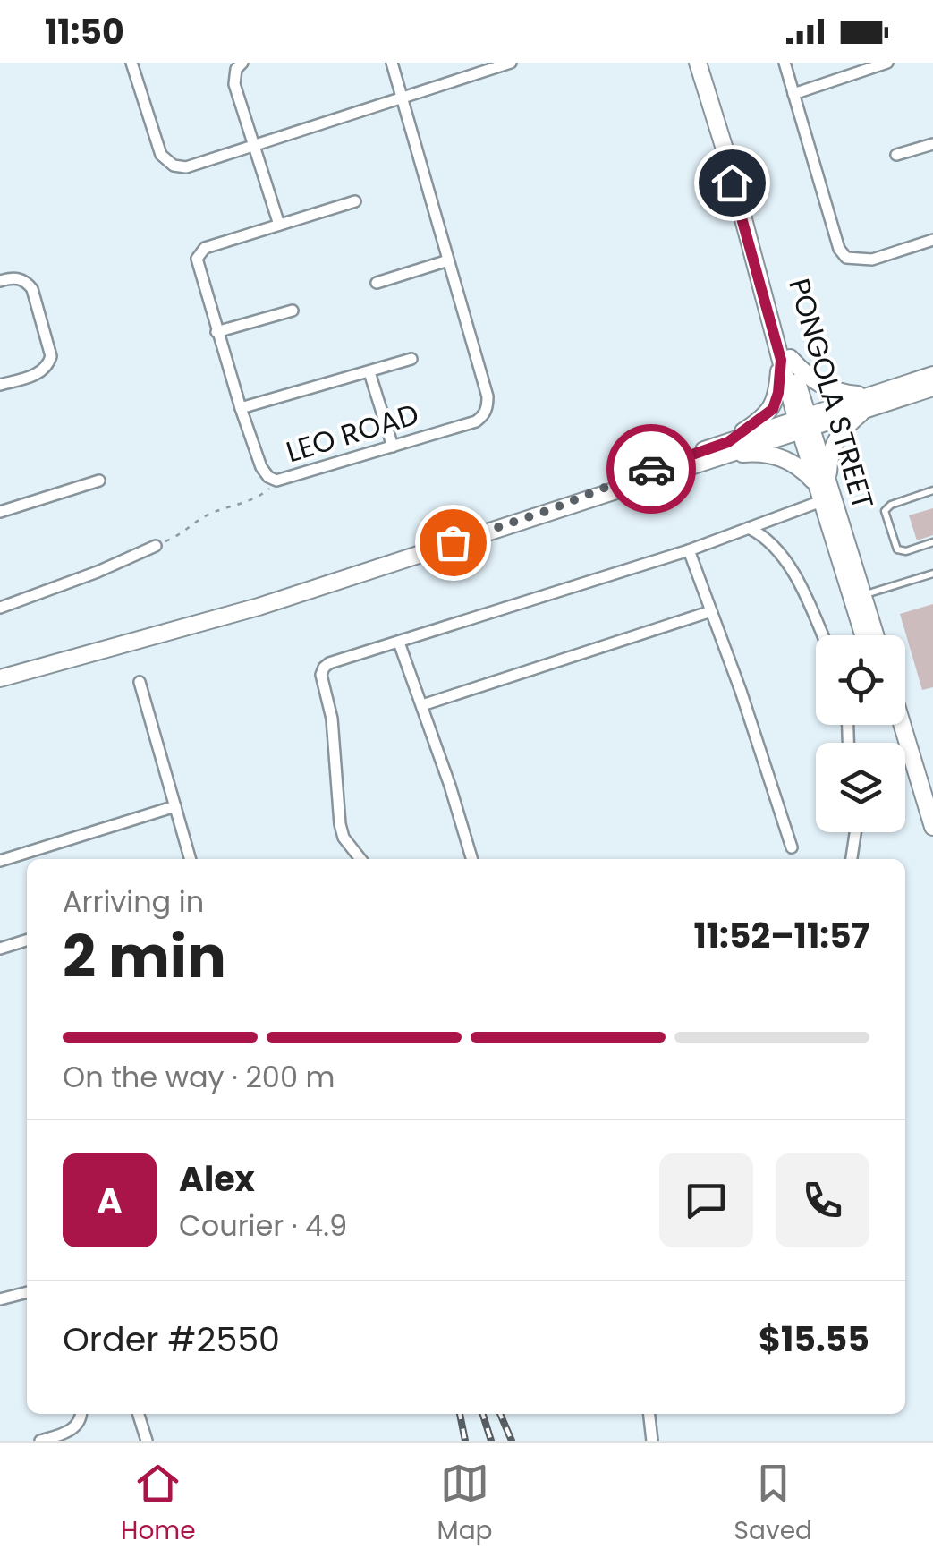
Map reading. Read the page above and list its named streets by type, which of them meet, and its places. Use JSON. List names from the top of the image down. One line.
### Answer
{"streets":{"street":["PONGOLA STREET","LEO ROAD"]},"page":{"status":"11:50","heading":["2 min","Arriving in","11:52–11:57"],"panel":["Alex","Courier · 4.9","Order #2550","$15.55"],"bar":"On the way · 200 m","round":"A","tabs":["Home","Map","Saved"]}}
